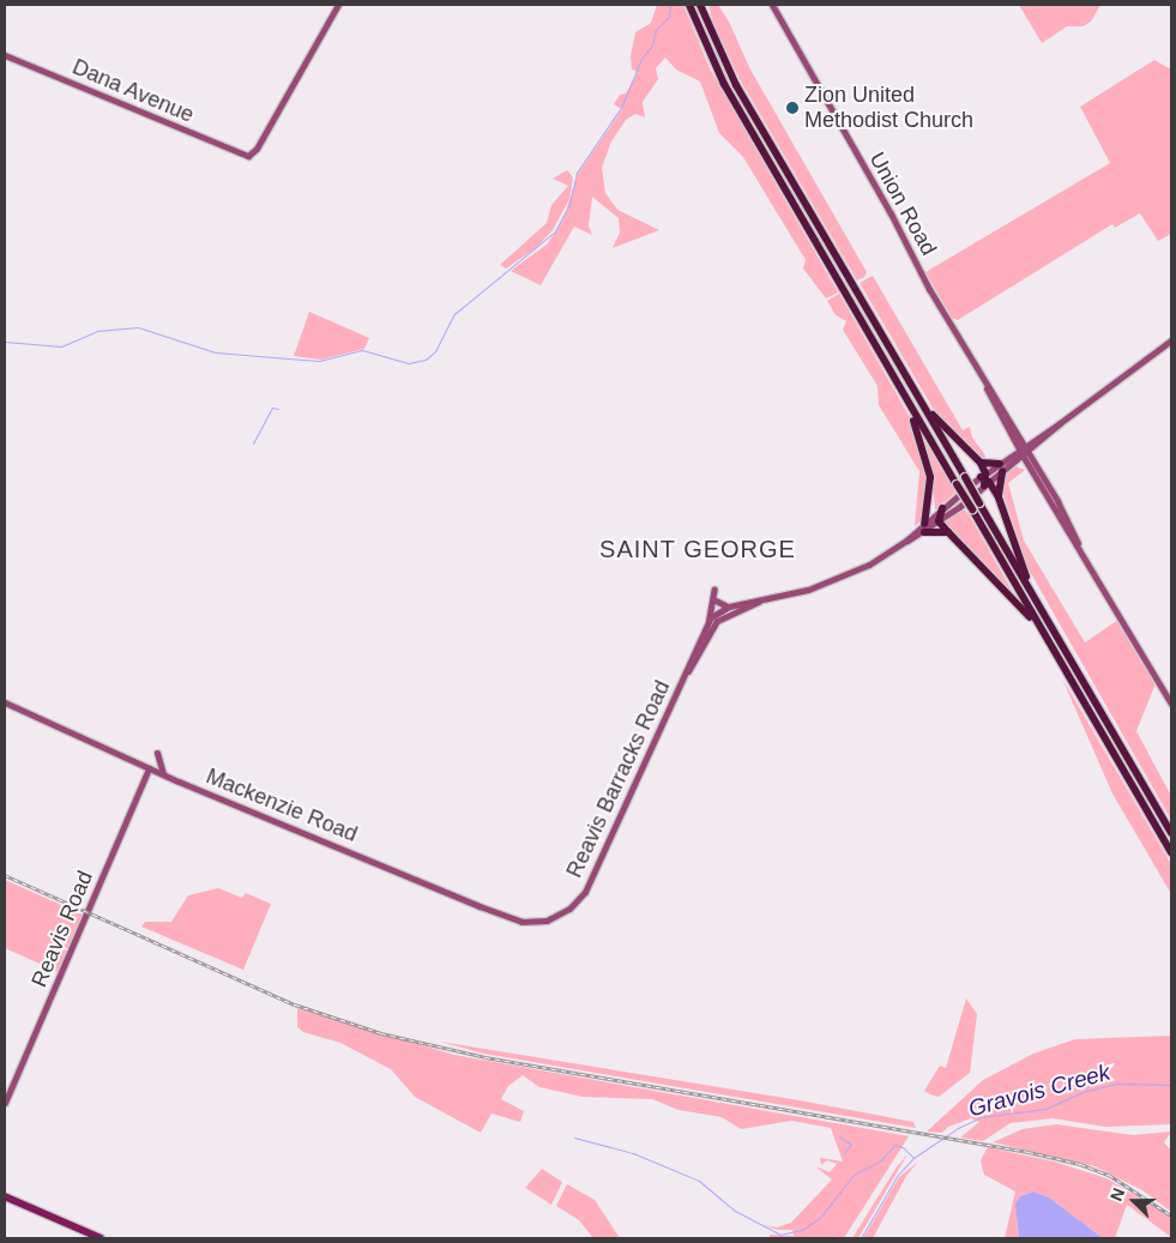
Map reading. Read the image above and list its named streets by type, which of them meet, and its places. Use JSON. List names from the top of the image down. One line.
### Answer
{"streets":{"main road":["Dana Avenue","Union Road","Reavis Barracks Road","Mackenzie Road","Reavis Road"]},"crossings":[["Union Road","Reavis Barracks Road"],["Reavis Barracks Road","Mackenzie Road"],["Mackenzie Road","Reavis Road"]],"districts":["SAINT GEORGE"],"water":["Gravois Creek"],"places":["Zion United Methodist Church"],"north":"left"}
